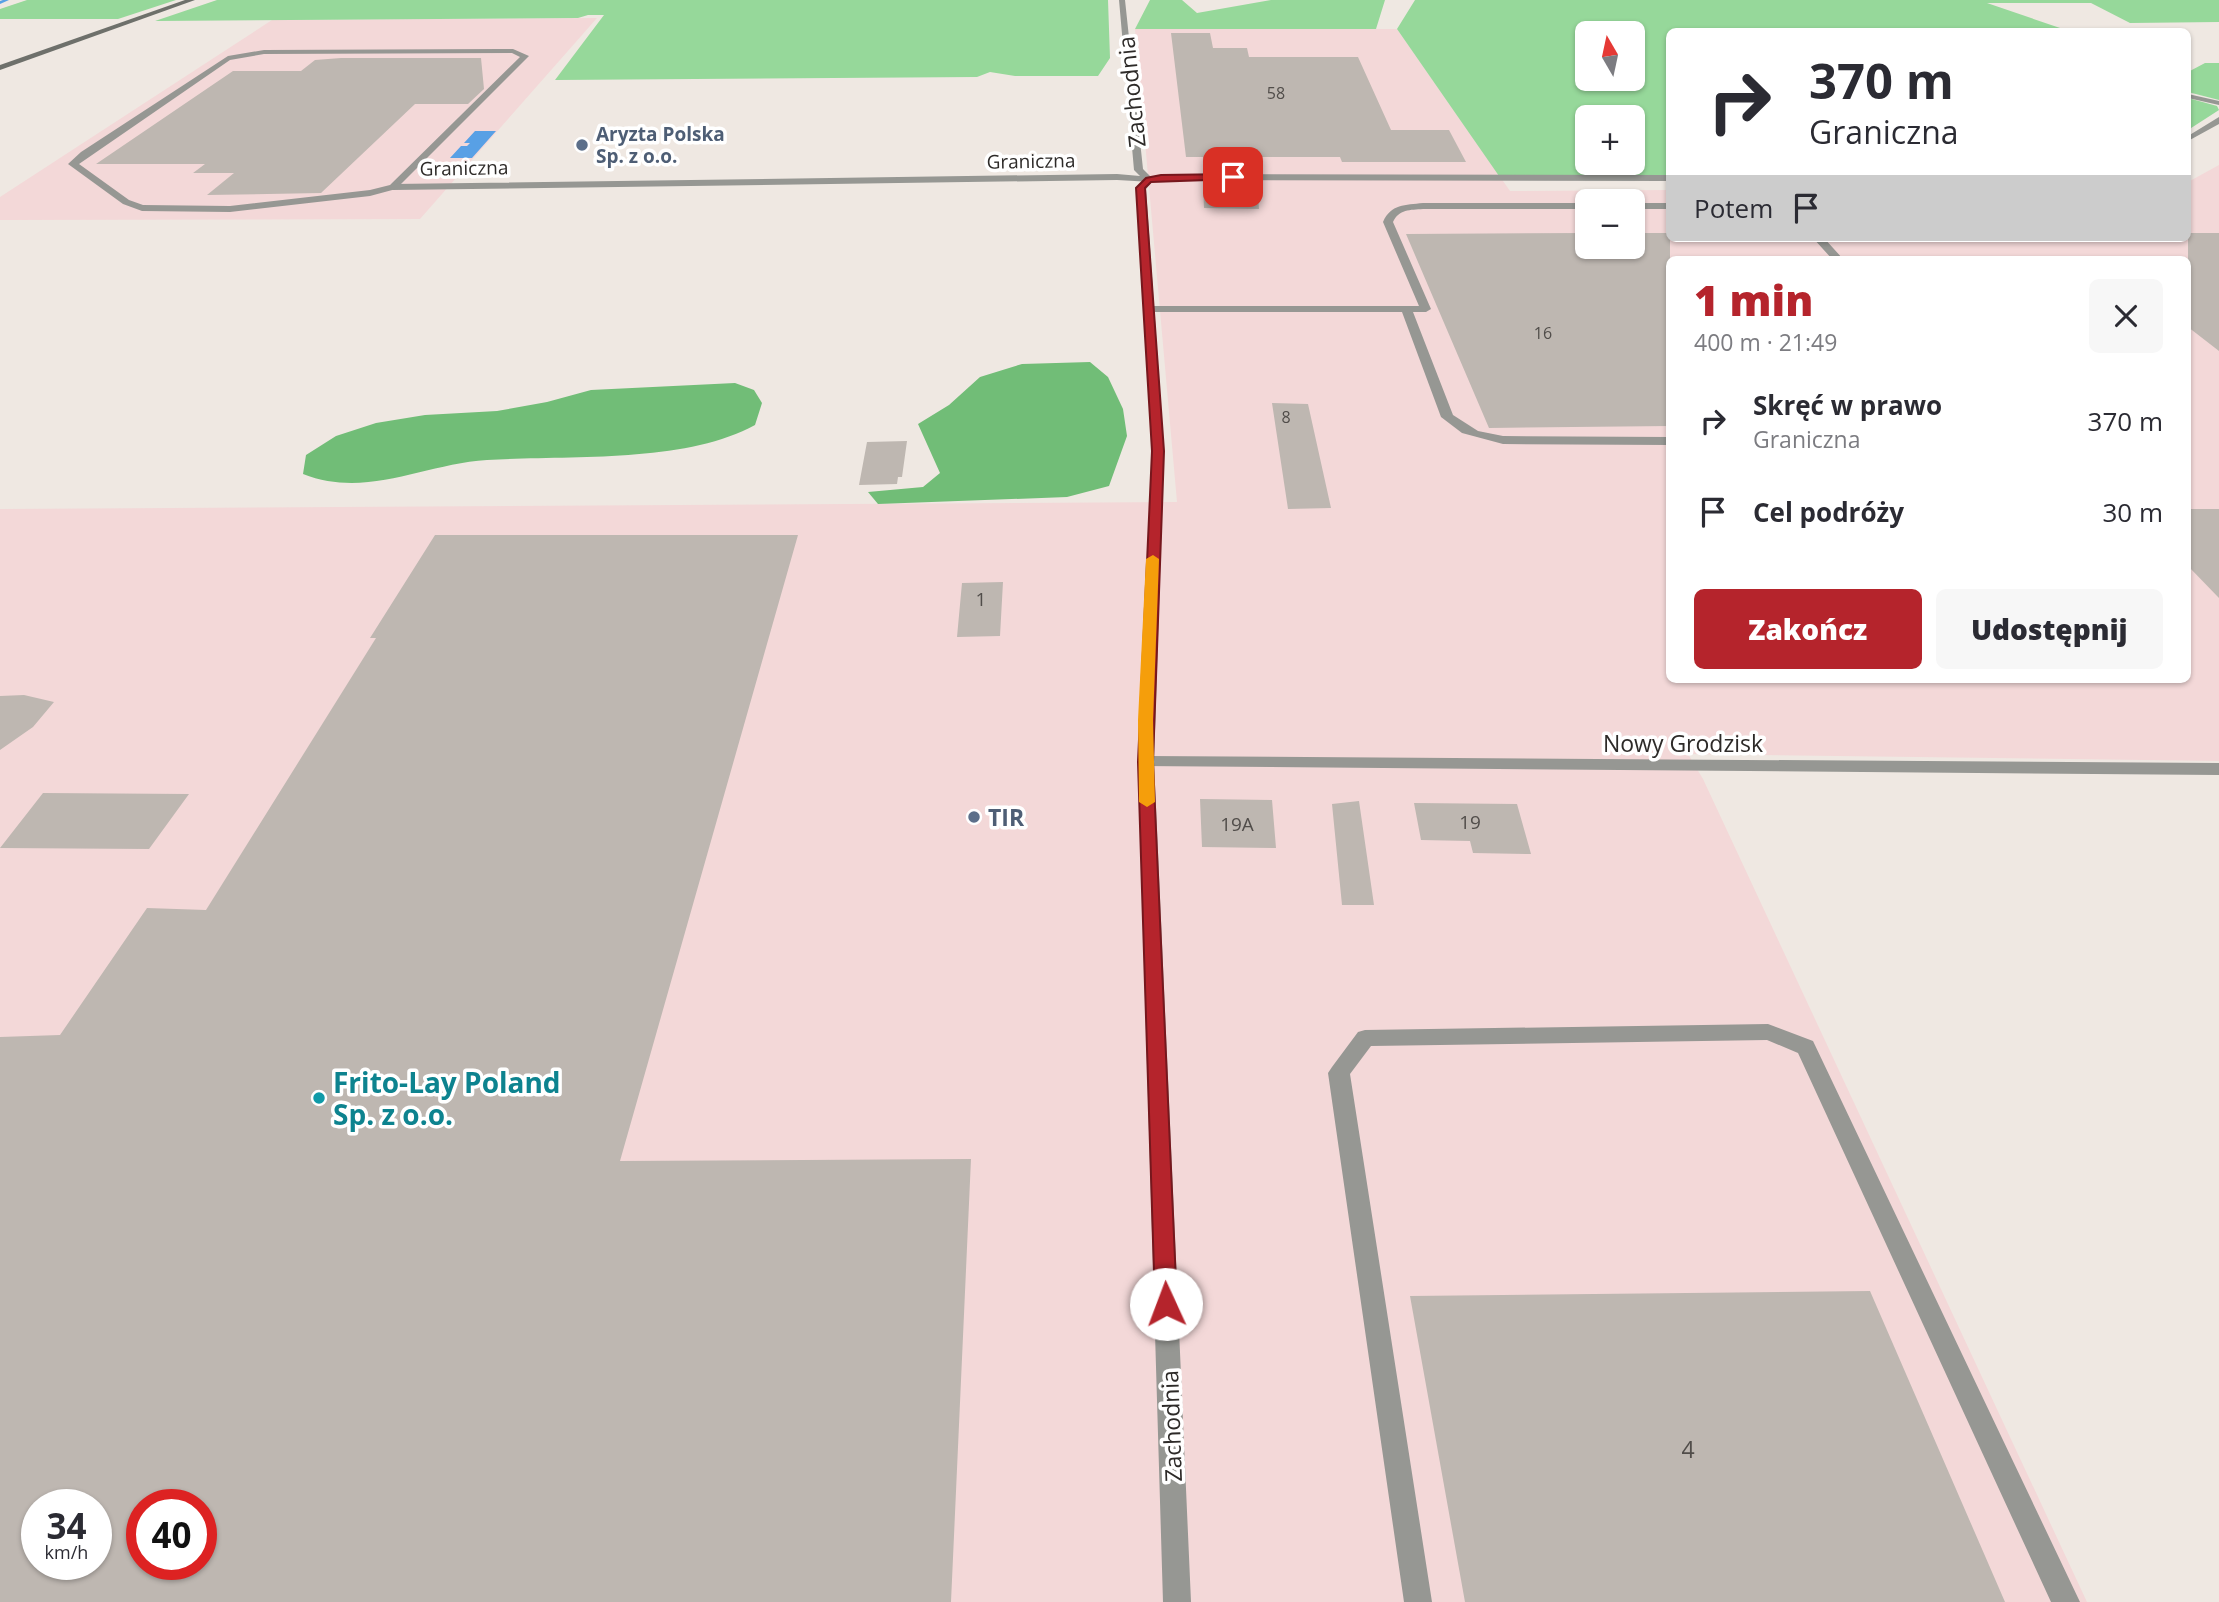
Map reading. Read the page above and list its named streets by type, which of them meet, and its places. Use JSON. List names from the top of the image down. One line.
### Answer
{"streets":{"street":["Zachodnia","Graniczna","Nowy Grodzisk"]},"crossings":[["Zachodnia","Graniczna"],["Zachodnia","Nowy Grodzisk"]],"places":["Aryzta Polska Sp. z o.o.","TIR","Frito-Lay Poland Sp. z o.o."],"house_numbers":["58","16","8","1","19","19A","4"],"north":"top","page":{"map_buttons":["+","−"],"turn":["370 m","Graniczna"],"then":"Potem","heading":["1 min","400 m · 21:49"],"list":[{"name":"Skręć w prawo","note":"Graniczna","value":"370 m"},{"name":"Cel podróży","value":"30 m"}],"buttons":["Zakończ","Udostępnij"],"speed":"34 km/h","limit":"40"}}
